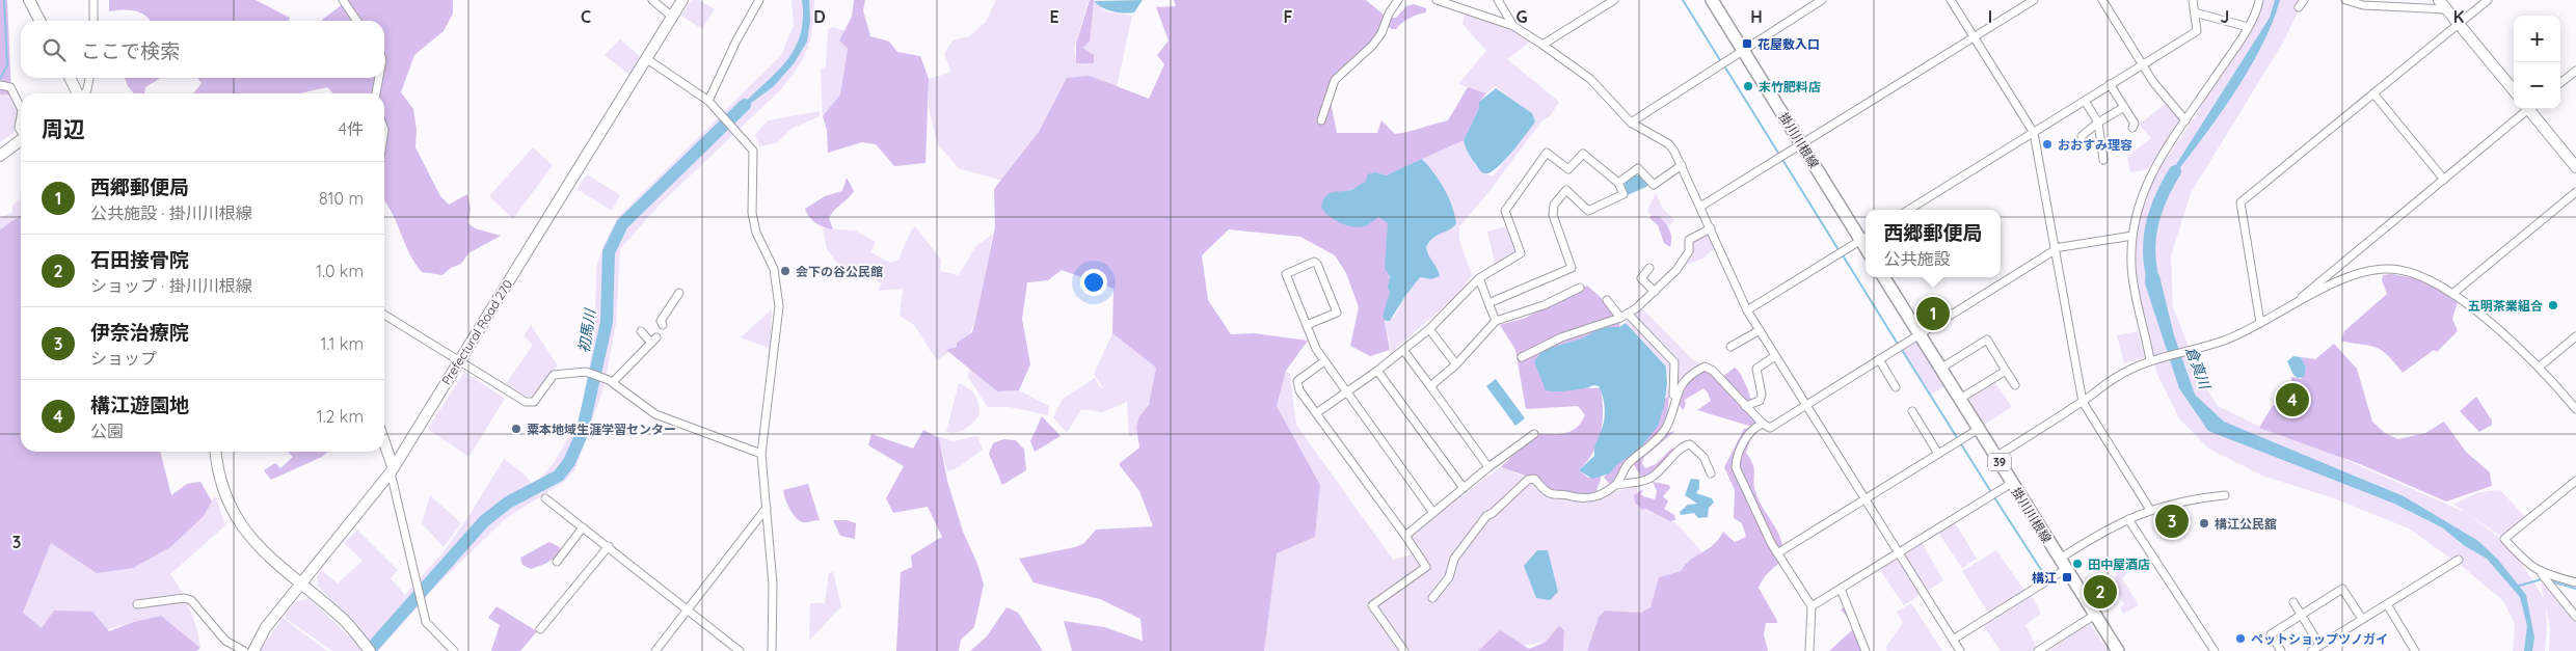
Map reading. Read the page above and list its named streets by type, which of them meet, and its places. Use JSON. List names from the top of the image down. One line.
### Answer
{"streets":{"main road":["掛川川根線","Prefectural Road 270","39"]},"water":["初馬川","倉真川"],"places":{"transit":["花屋敷入口","構江"],"other":["末竹肥料店","おおすみ理容","会下の谷公民館","五明茶業組合","粟本地域生涯学習センター","構江公民舘","田中屋酒店","ペットショップツノガイ"]},"page":{"map_buttons":["+","−"],"search":"ここで検索","heading":["周辺","4件"],"list":[{"mark":"1","name":"西郷郵便局","note":"公共施設 · 掛川川根線","value":"810 m"},{"mark":"2","name":"石田接骨院","note":"ショップ · 掛川川根線","value":"1.0 km"},{"mark":"3","name":"伊奈治療院","note":"ショップ","value":"1.1 km"},{"mark":"4","name":"構江遊園地","note":"公園","value":"1.2 km"}],"popup":["西郷郵便局","公共施設"],"pins":["1","4","3","2"]},"grid":{"columns":["C","D","E","F","G","H","I","J","K"],"rows":["3"]}}
